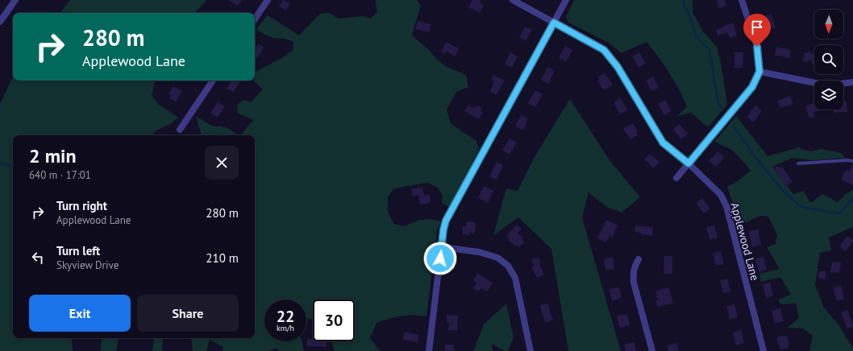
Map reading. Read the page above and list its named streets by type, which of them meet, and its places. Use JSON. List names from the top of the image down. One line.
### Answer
{"streets":{"street":["Applewood Lane"]},"north":"bottom","page":{"turn":["280 m","Applewood Lane"],"heading":["2 min","640 m · 17:01"],"list":[{"name":"Turn right","note":"Applewood Lane","value":"280 m"},{"name":"Turn left","note":"Skyview Drive","value":"210 m"}],"buttons":["Exit","Share"],"speed":"22 km/h","limit":"30"}}
